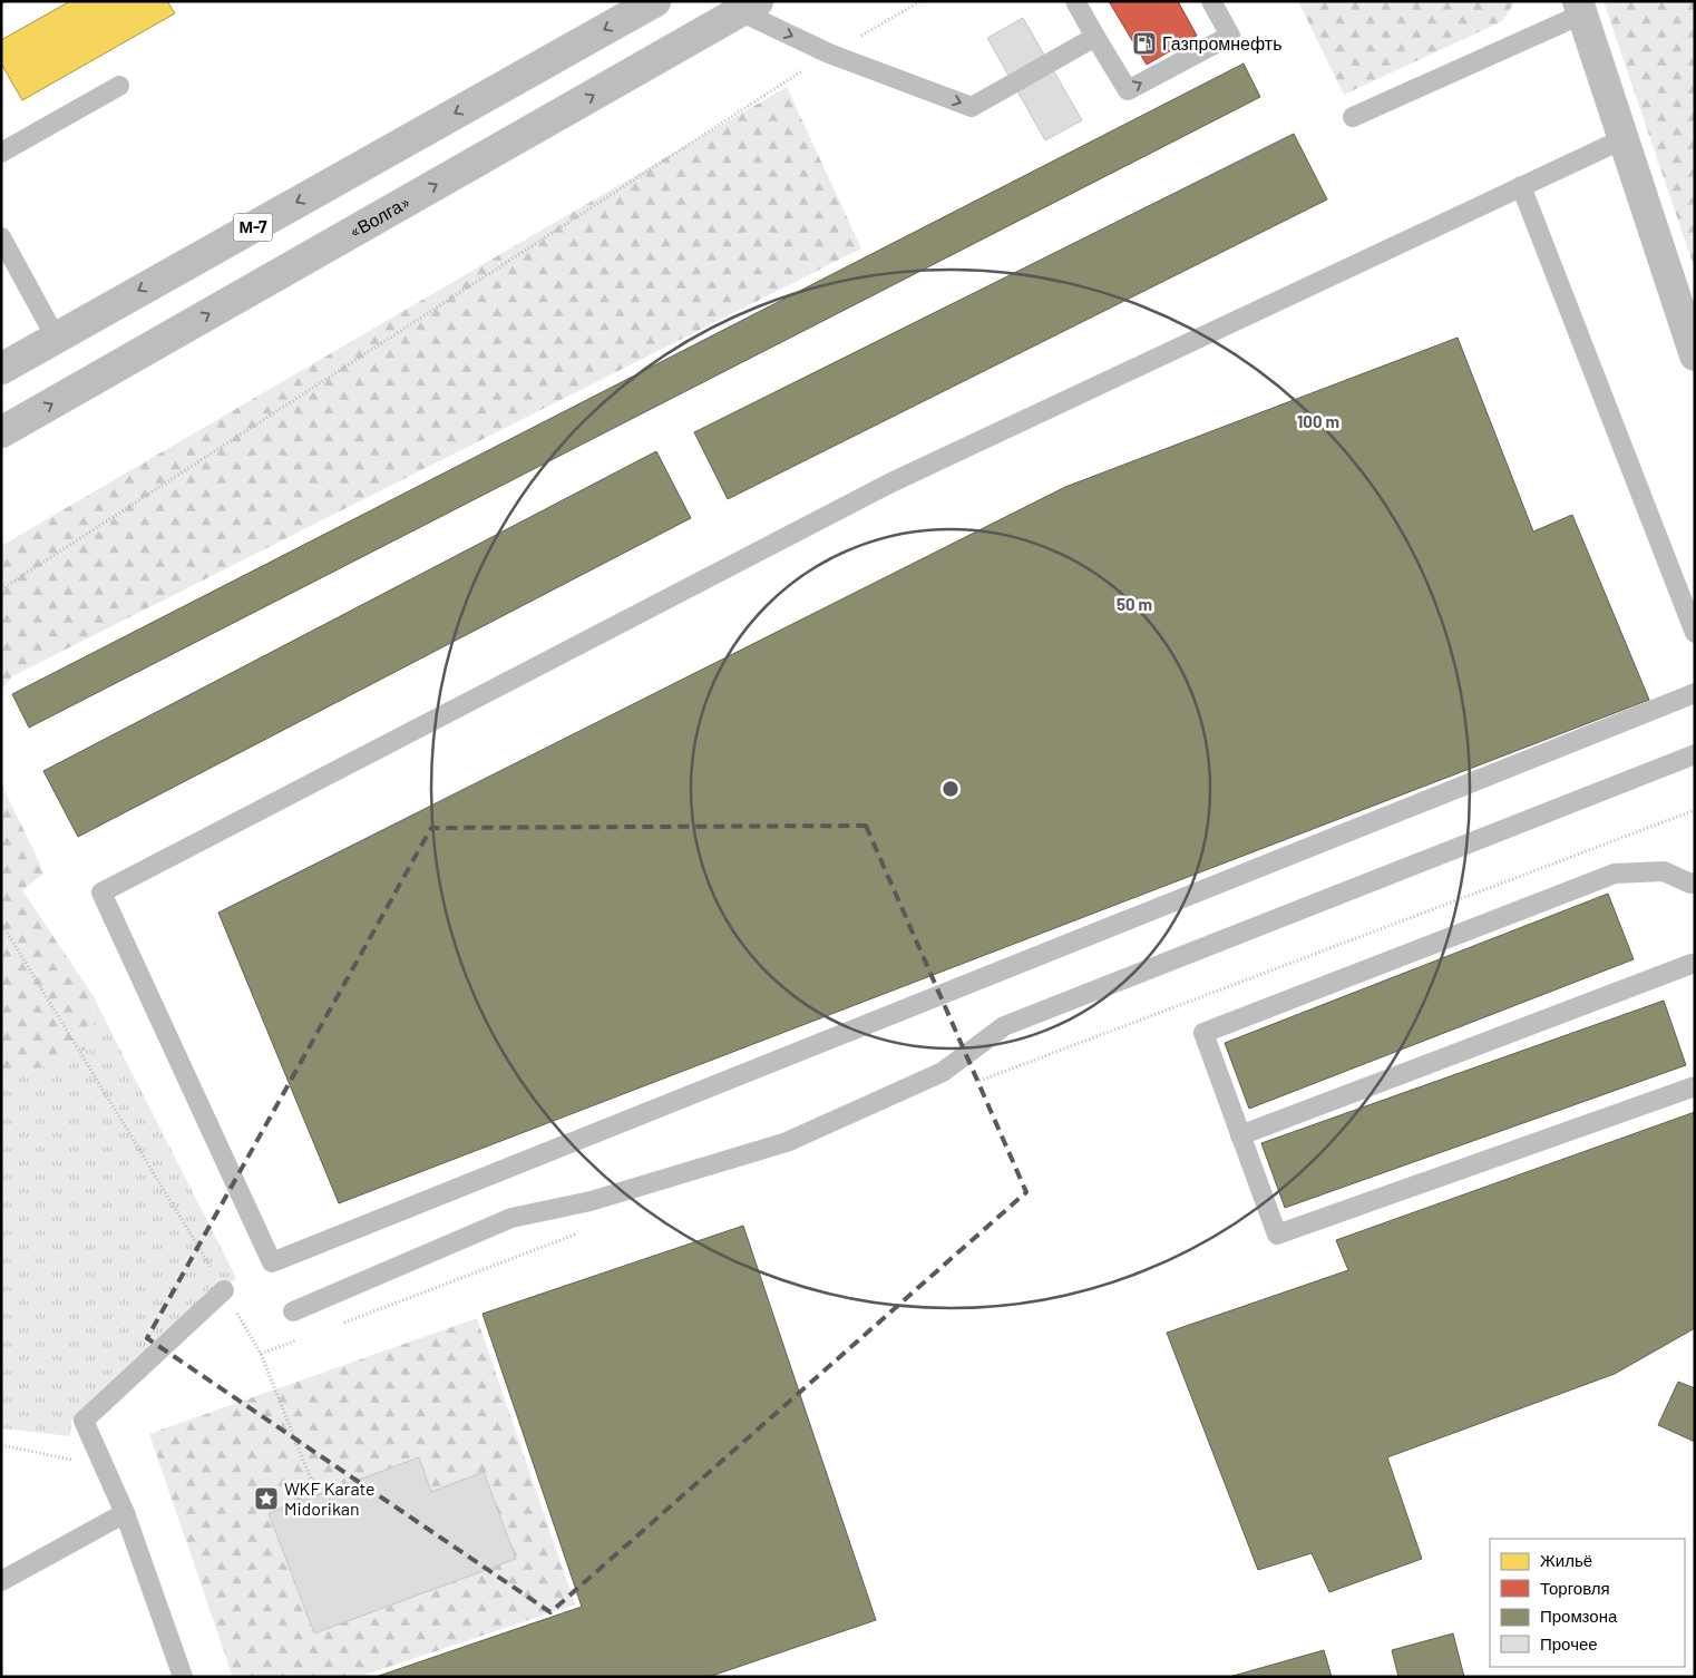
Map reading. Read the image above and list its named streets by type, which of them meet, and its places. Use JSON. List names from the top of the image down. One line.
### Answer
{"streets":{"highway":["«Волга»","М-7"]},"places":{"fuel station":["Газпромнефть"],"place":["WKF Karate Midorikan"]},"legend":["Жильё","Торговля","Промзона","Прочее"],"rings":["100 m","50 m"]}
